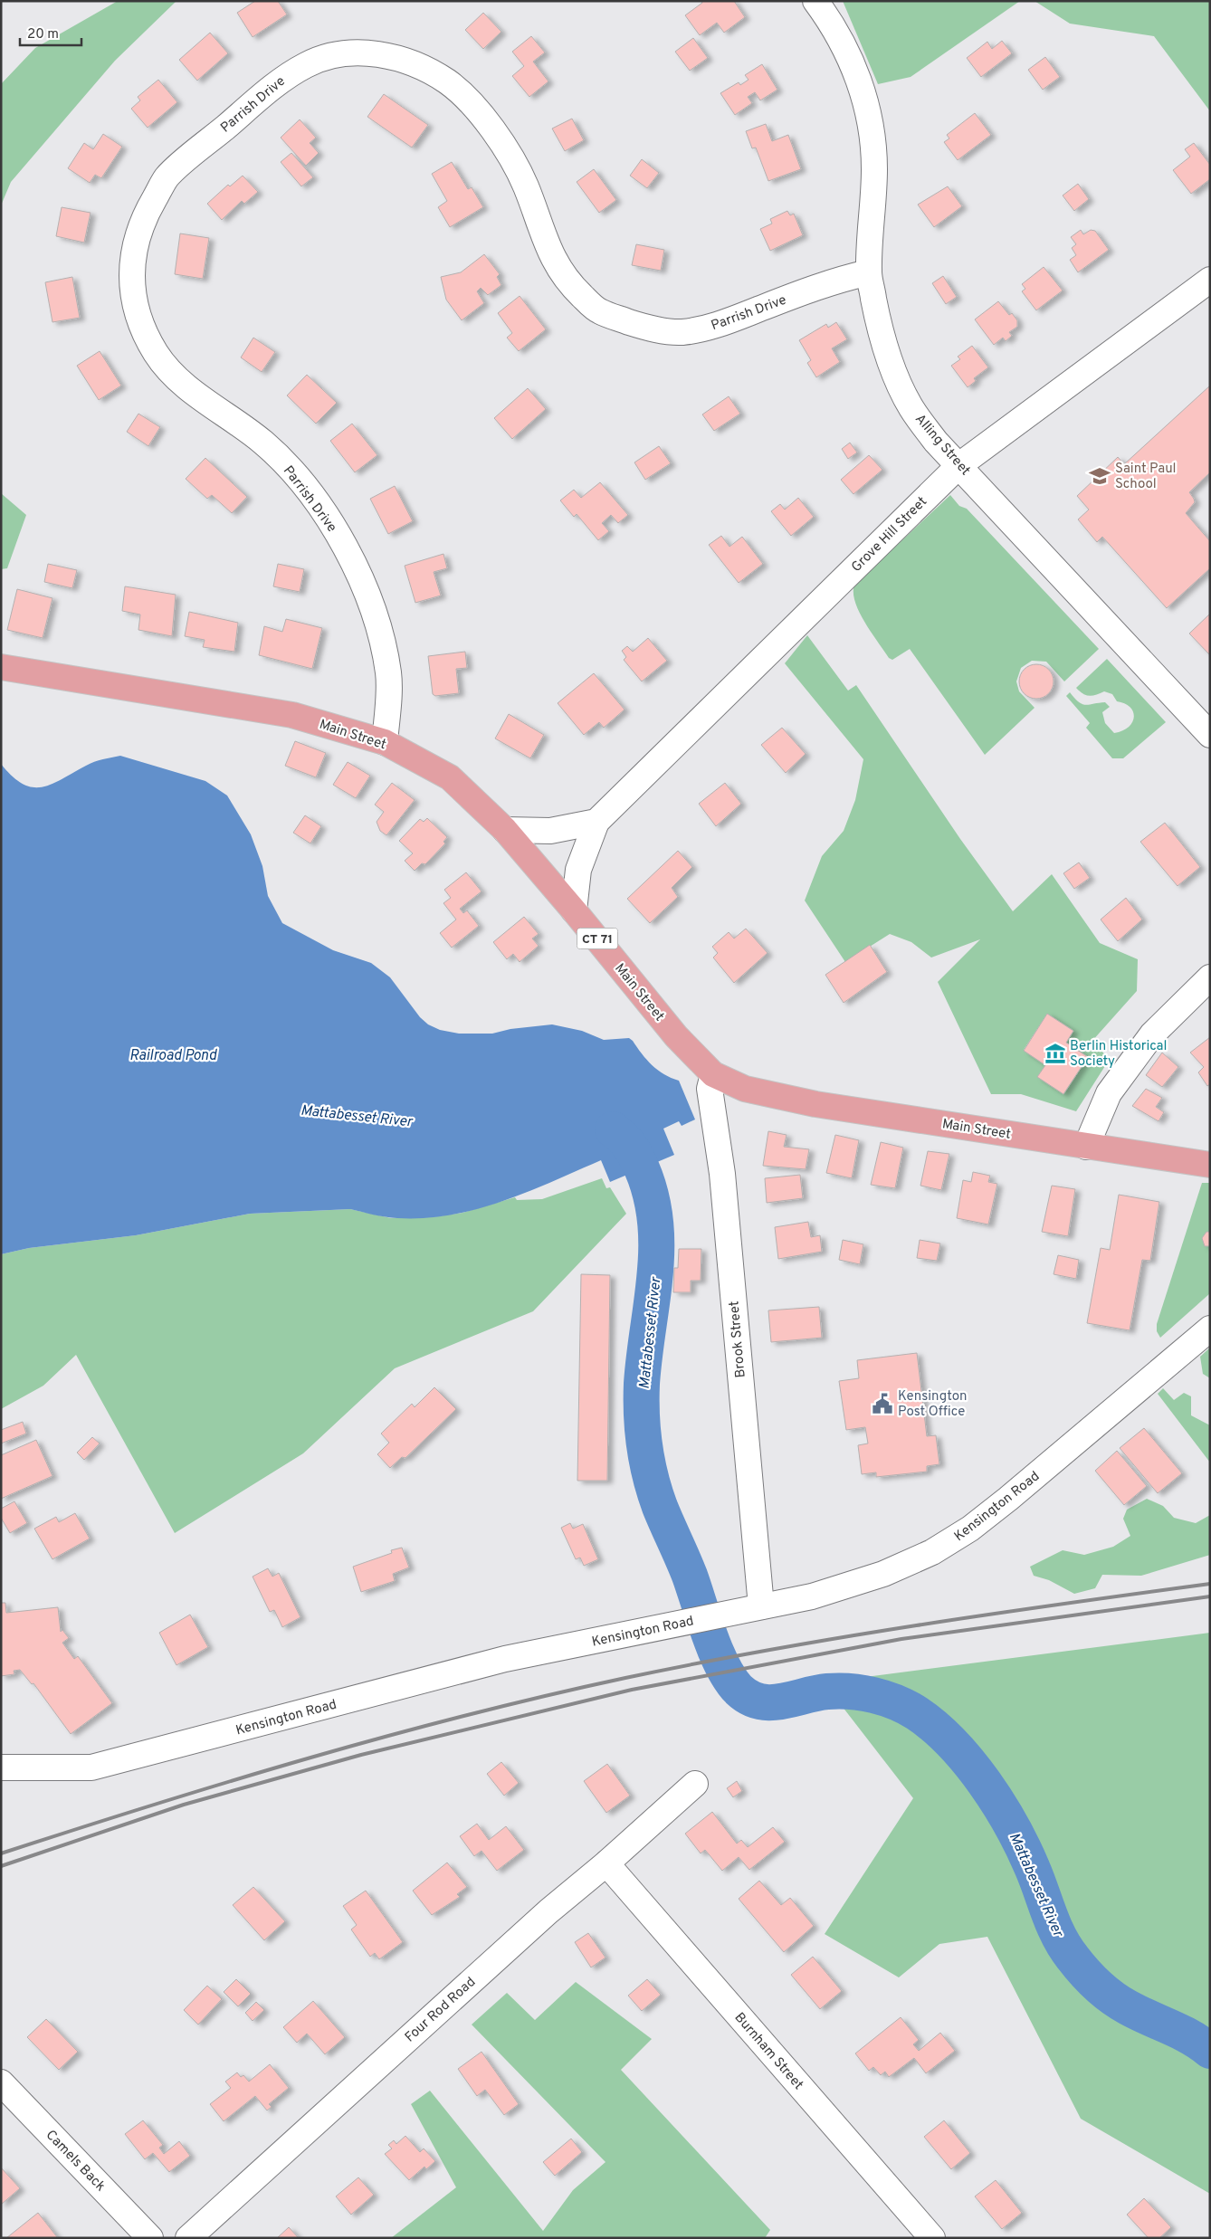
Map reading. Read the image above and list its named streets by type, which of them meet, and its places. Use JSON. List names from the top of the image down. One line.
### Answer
{"streets":{"main road":["Main Street","CT 71"],"street":["Parrish Drive","Alling Street","Grove Hill Street","Brook Street","Kensington Road","Four Rod Road","Burnham Street","Camels Back"]},"crossings":[["Parrish Drive","Alling Street"],["Parrish Drive","Main Street"],["Alling Street","Grove Hill Street"],["Grove Hill Street","Main Street"],["Main Street","Brook Street"],["Brook Street","Kensington Road"],["Four Rod Road","Burnham Street"]],"water":["Railroad Pond","Mattabesset River"],"places":{"school or university":["Saint Paul School"],"museum":["Berlin Historical Society"],"public building":["Kensington Post Office"]},"scale_bar":"20 m"}
